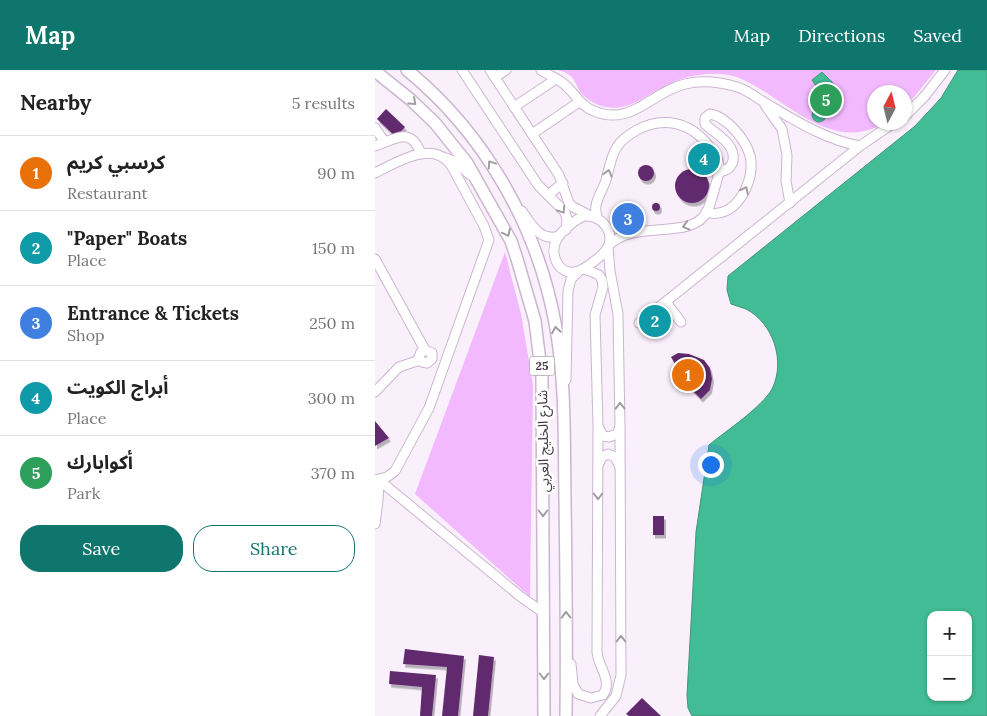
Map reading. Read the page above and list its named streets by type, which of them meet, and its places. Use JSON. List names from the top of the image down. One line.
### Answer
{"streets":{"main road":["25","شارع الخليج العربي"]},"north":"top","page":{"header":"Map","nav":["Map","Directions","Saved"],"heading":["Nearby","5 results"],"pins":["5","4","3","2","1"],"list":[{"mark":"1","name":"كرسبي كريم","note":"Restaurant","value":"90 m"},{"mark":"2","name":"\"Paper\" Boats","note":"Place","value":"150 m"},{"mark":"3","name":"Entrance & Tickets","note":"Shop","value":"250 m"},{"mark":"4","name":"أبراج الكويت","note":"Place","value":"300 m"},{"mark":"5","name":"أكوابارك","note":"Park","value":"370 m"}],"buttons":["Save","Share"],"map_buttons":["+","−"]}}
